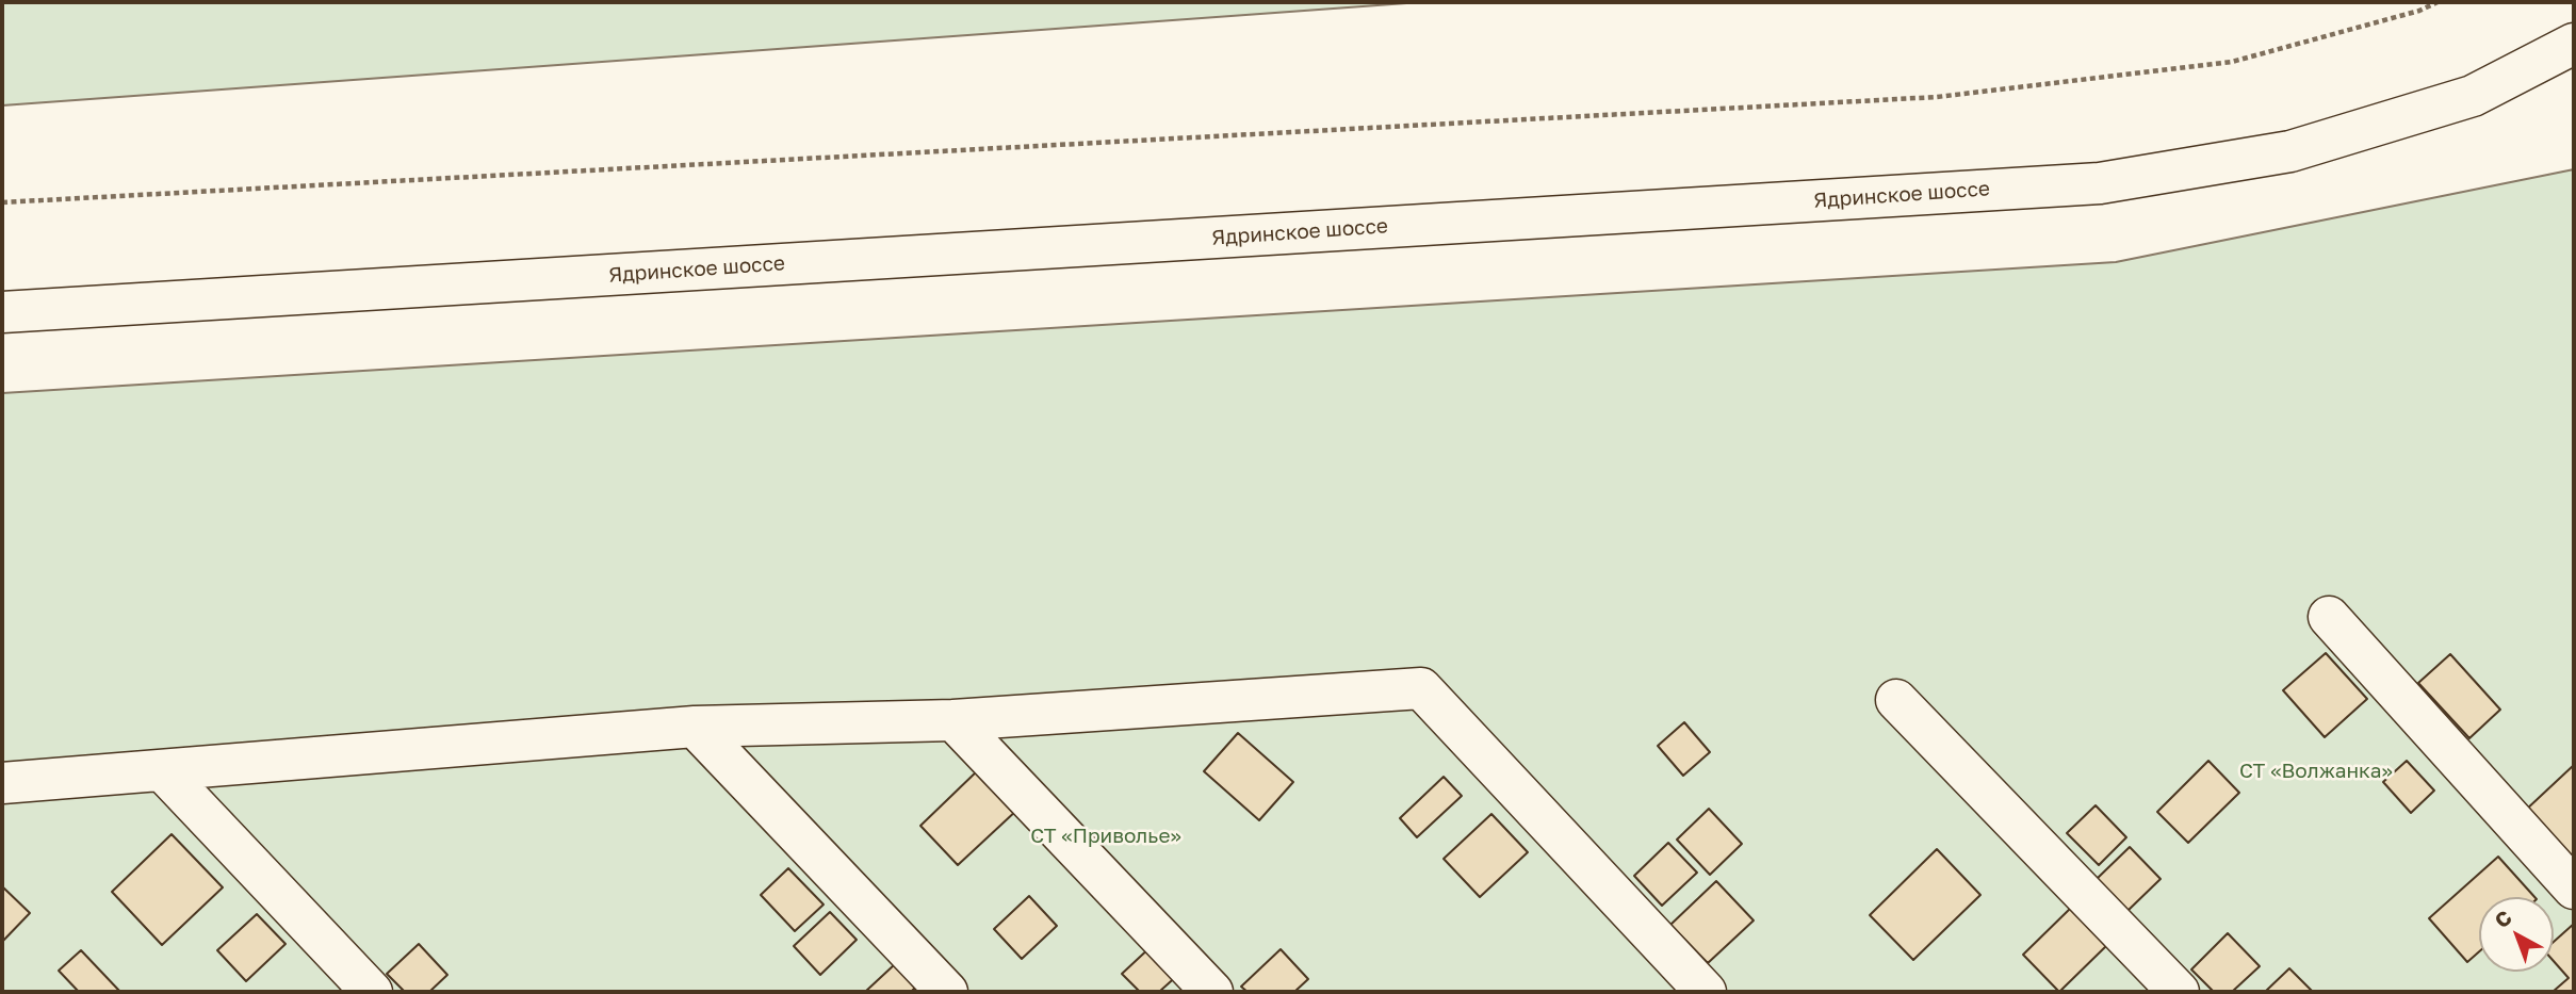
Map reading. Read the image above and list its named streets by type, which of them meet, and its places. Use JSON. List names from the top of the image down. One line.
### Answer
{"streets":{"main road":["Ядринское шоссе"]},"parks":["СТ «Волжанка»","СТ «Приволье»"],"north":"top left"}
